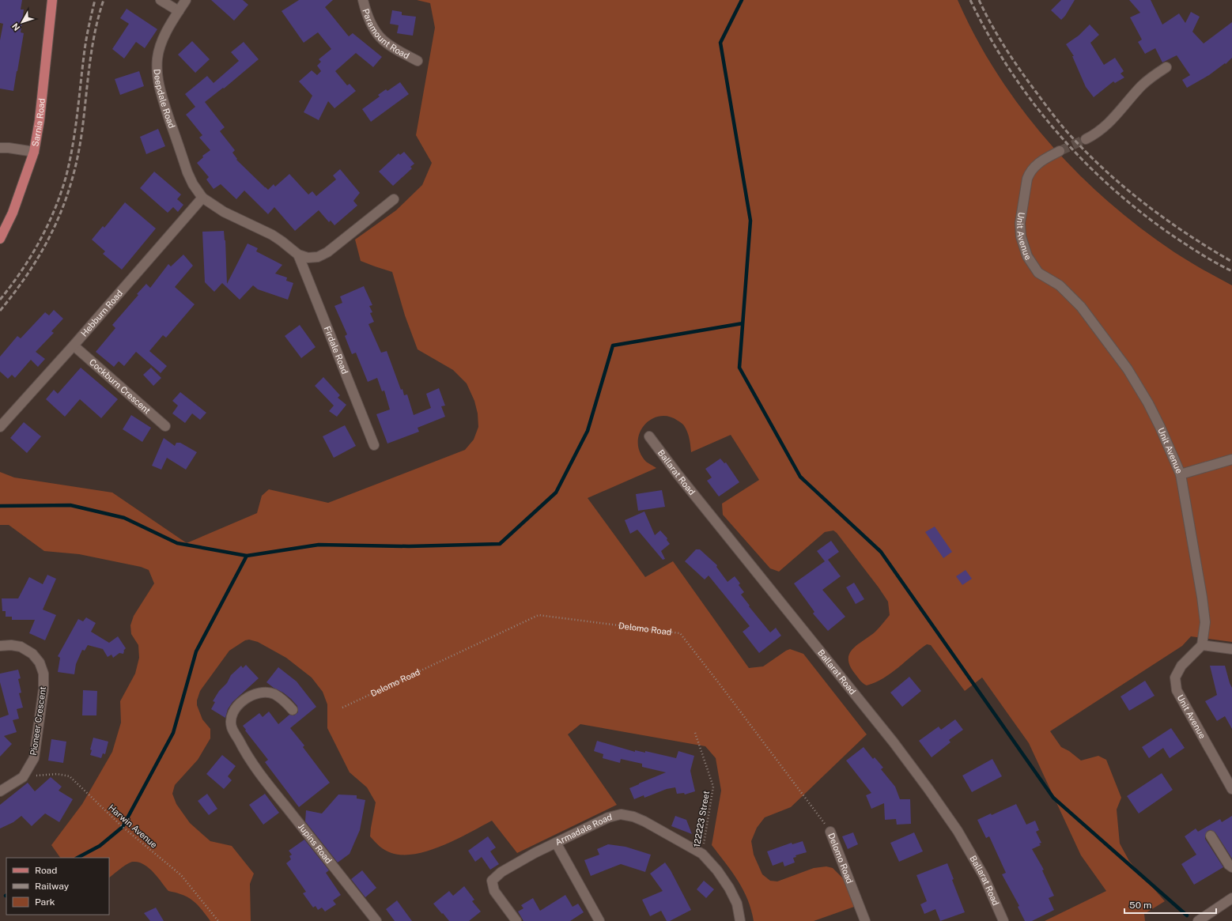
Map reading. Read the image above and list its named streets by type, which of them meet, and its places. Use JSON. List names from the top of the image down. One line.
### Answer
{"streets":{"main road":["Sarnia Road"],"street":["Paramount Road","Deepdale Road","Unit Avenue","Hebburn Road","Firdale Road","Cockburn Crescent","Ballarat Road","Delomo Road","Pioneer Crescent","Armadale Road","Jupins Road"],"path":["122223 Street","Harwin Avenue"]},"crossings":[["Deepdale Road","Hebburn Road"],["Deepdale Road","Firdale Road"],["Hebburn Road","Firdale Road"],["Hebburn Road","Cockburn Crescent"],["Pioneer Crescent","Harwin Avenue"],["122223 Street","Armadale Road"]],"legend":["Road","Railway","Park"],"scale_bar":"50 m","north":"bottom left"}
